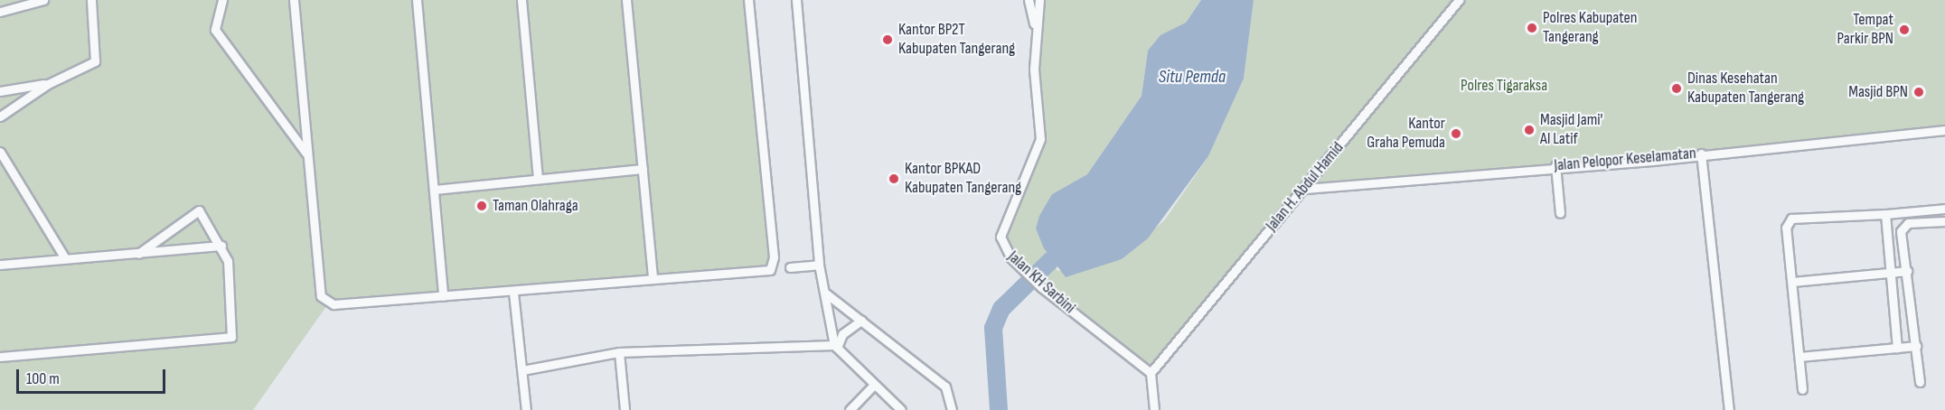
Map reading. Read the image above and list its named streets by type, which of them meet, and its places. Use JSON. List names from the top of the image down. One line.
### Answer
{"streets":{"street":["Jalan Pelopor Keselamatan","Jalan H. Abdul Hamid","Jalan KH Sarbini"]},"crossings":[["Jalan Pelopor Keselamatan","Jalan H. Abdul Hamid"],["Jalan H. Abdul Hamid","Jalan KH Sarbini"]],"water":["Situ Pemda"],"parks":["Polres Tigaraksa"],"places":["Polres Kabupaten Tangerang","Tempat Parkir BPN","Kantor BP2T Kabupaten Tangerang","Dinas Kesehatan Kabupaten Tangerang","Masjid BPN","Masjid Jami' Al Latif","Kantor Graha Pemuda","Kantor BPKAD Kabupaten Tangerang","Taman Olahraga"],"scale_bar":"100 m"}
